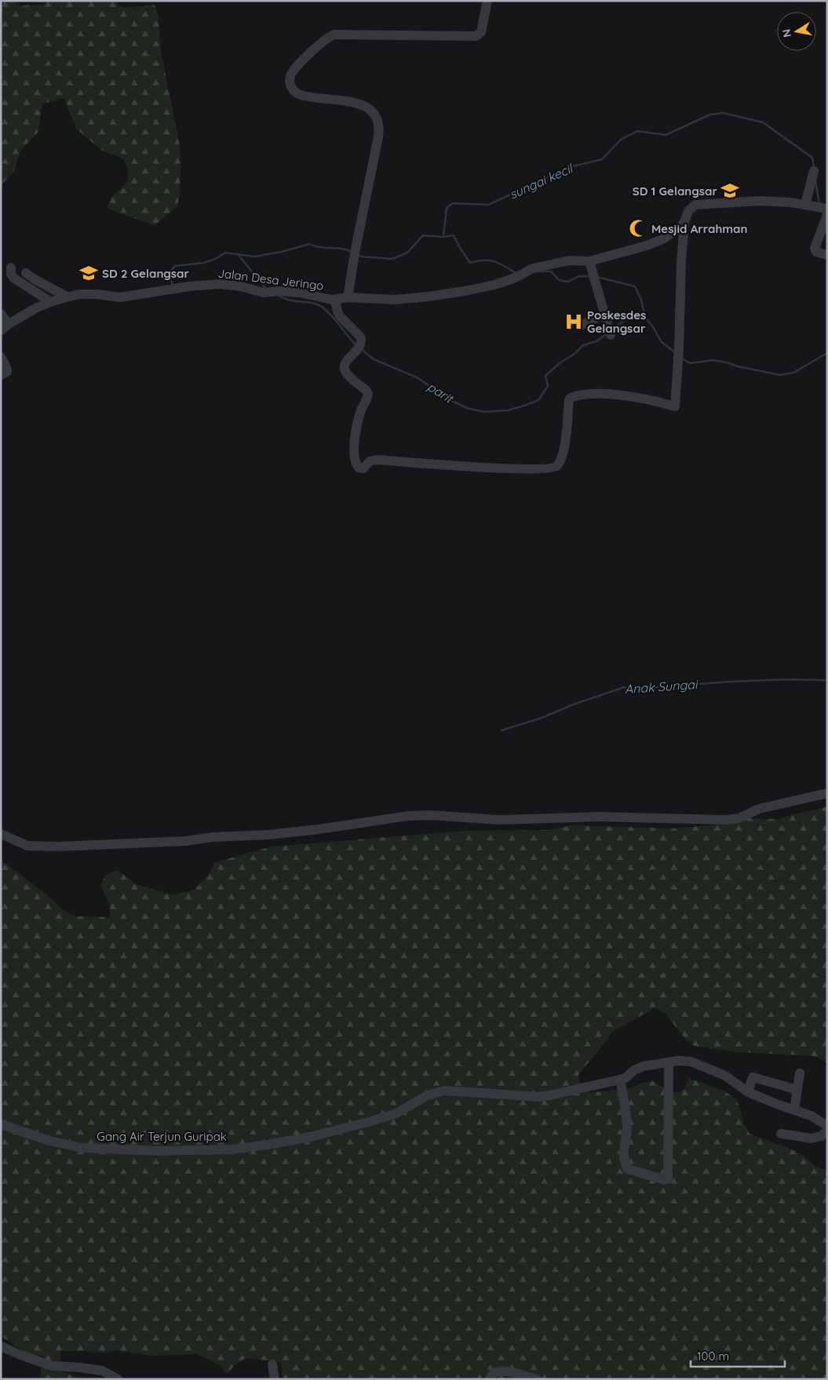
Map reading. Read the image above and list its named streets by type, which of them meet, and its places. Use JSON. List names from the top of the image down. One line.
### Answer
{"streets":{"street":["Jalan Desa Jeringo","Gang Air Terjun Guripak"]},"water":["sungai kecil","parit","Anak Sungai"],"places":{"school or university":["SD 1 Gelangsar","SD 2 Gelangsar"],"mosque":["Mesjid Arrahman"],"hospital":["Poskesdes Gelangsar"]},"scale_bar":"100 m","north":"left"}
